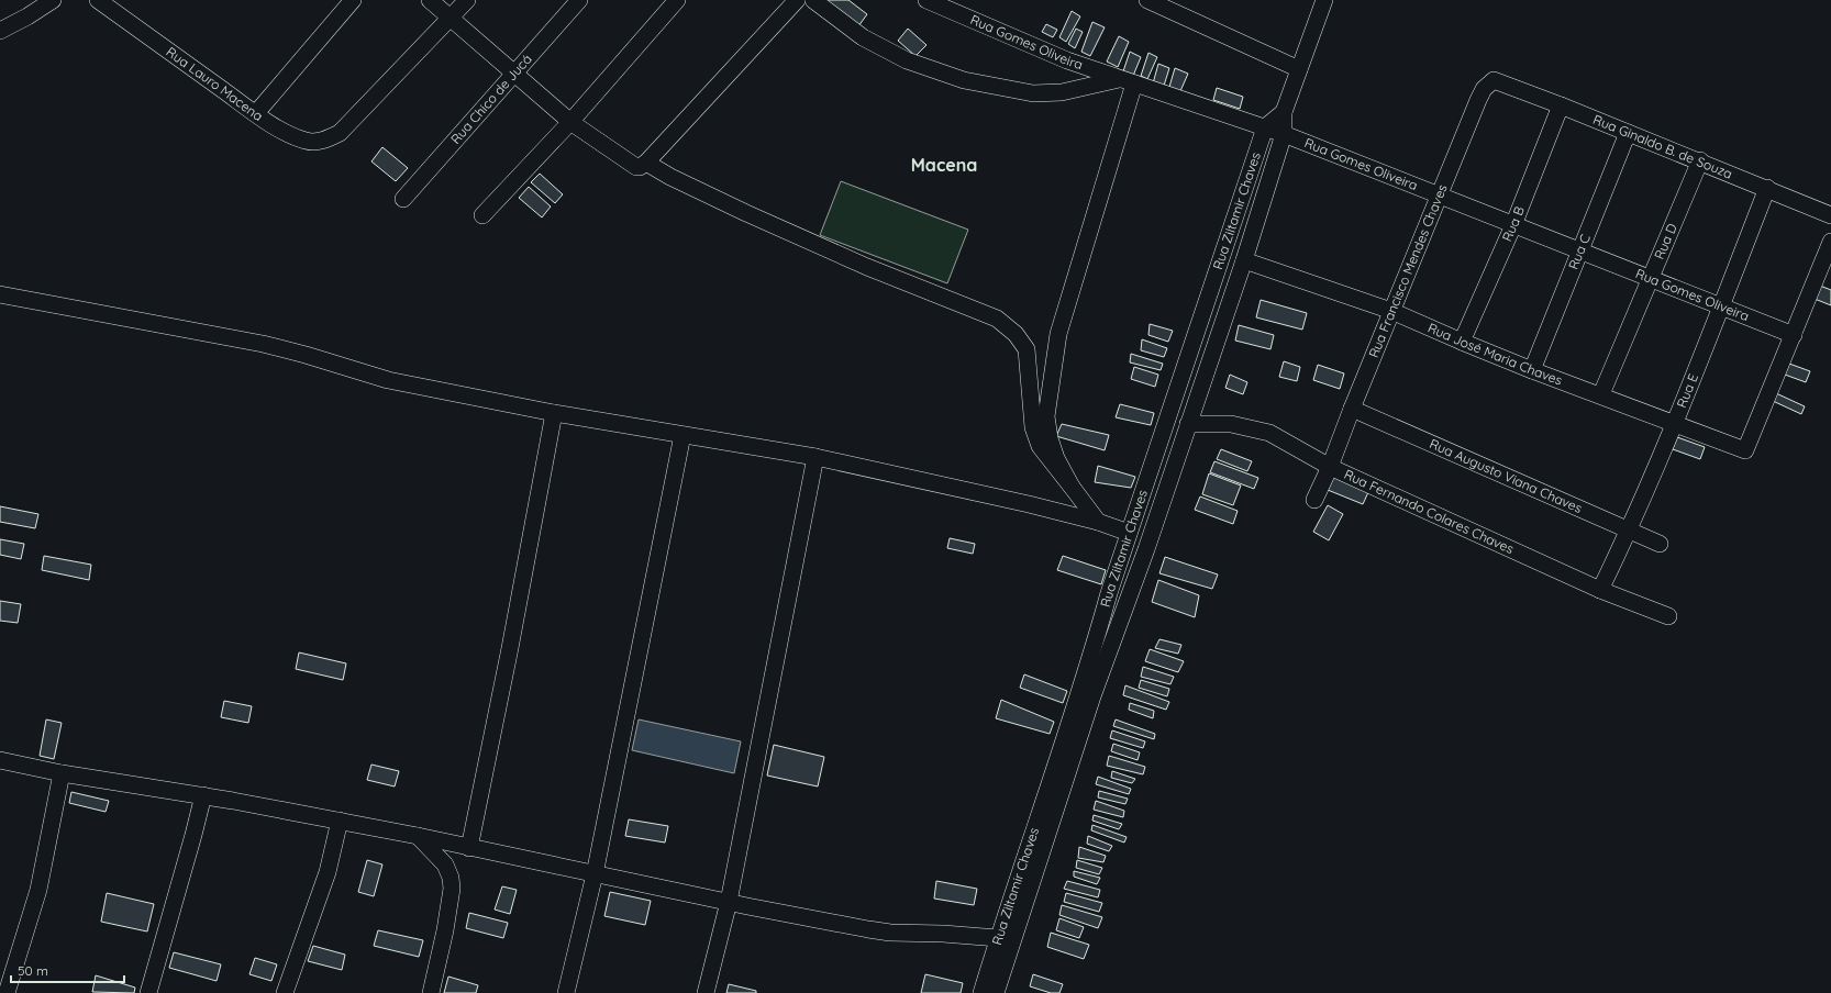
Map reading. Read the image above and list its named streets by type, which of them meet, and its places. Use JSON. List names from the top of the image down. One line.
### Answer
{"streets":{"street":["Rua Gomes Oliveira","Rua Lauro Macena","Rua Chico de Jucá","Rua Ginaldo B. de Souza","Rua Ziltamir Chaves","Rua B","Rua D","Rua C","Rua Francisco Mendes Chaves","Rua José Maria Chaves","Rua E","Rua Augusto Viana Chaves","Rua Fernando Colares Chaves"]},"crossings":[["Rua Gomes Oliveira","Rua Ziltamir Chaves"],["Rua Gomes Oliveira","Rua B"],["Rua Gomes Oliveira","Rua D"],["Rua Gomes Oliveira","Rua C"],["Rua Gomes Oliveira","Rua Francisco Mendes Chaves"],["Rua Gomes Oliveira","Rua José Maria Chaves"],["Rua Gomes Oliveira","Rua E"],["Rua Ginaldo B. de Souza","Rua B"],["Rua Ginaldo B. de Souza","Rua D"],["Rua Ginaldo B. de Souza","Rua C"],["Rua Ginaldo B. de Souza","Rua Francisco Mendes Chaves"],["Rua Ginaldo B. de Souza","Rua E"],["Rua Ziltamir Chaves","Rua José Maria Chaves"],["Rua Ziltamir Chaves","Rua Fernando Colares Chaves"],["Rua B","Rua José Maria Chaves"],["Rua D","Rua José Maria Chaves"],["Rua C","Rua José Maria Chaves"],["Rua Francisco Mendes Chaves","Rua José Maria Chaves"],["Rua Francisco Mendes Chaves","Rua Augusto Viana Chaves"],["Rua Francisco Mendes Chaves","Rua Fernando Colares Chaves"],["Rua José Maria Chaves","Rua E"],["Rua E","Rua Augusto Viana Chaves"],["Rua E","Rua Fernando Colares Chaves"]],"districts":["Macena"],"scale_bar":"50 m"}
